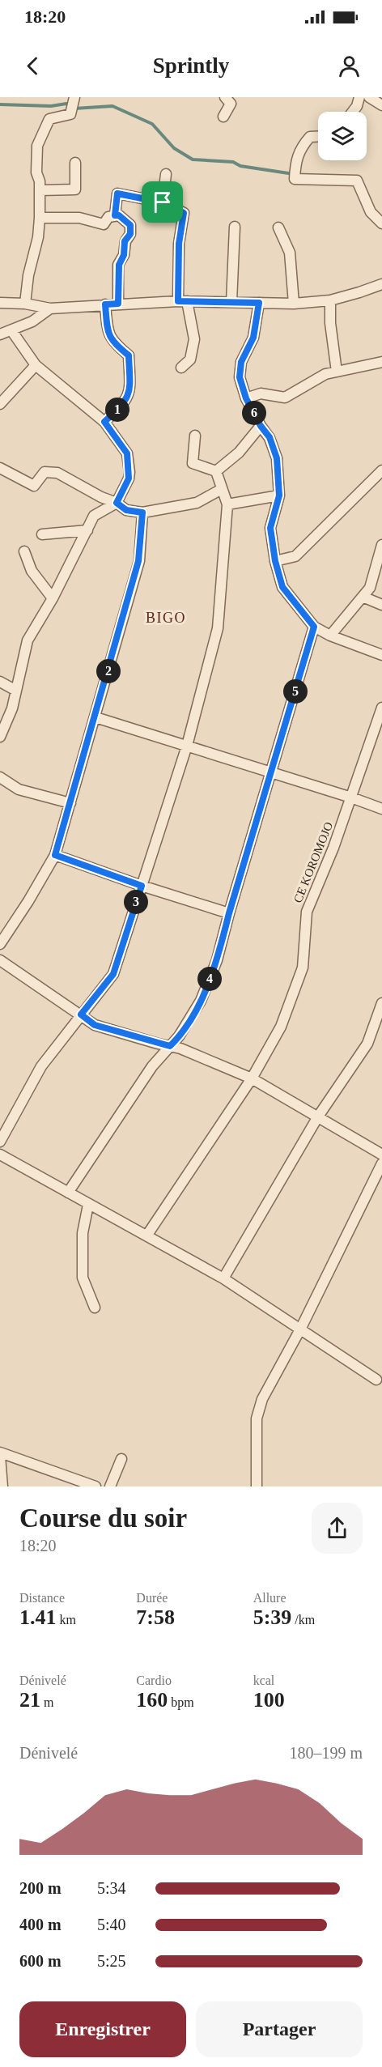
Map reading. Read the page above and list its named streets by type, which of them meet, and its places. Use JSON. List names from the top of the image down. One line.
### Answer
{"streets":{"street":["CE KOROMOJO"]},"districts":["BIGO"],"page":{"status":"18:20","header":"Sprintly","pins":["1","6","2","5","3","4"],"heading":["Course du soir","18:20"],"stats":[["Distance","1.41 km"],["Durée","7:58"],["Allure","5:39 /km"],["Dénivelé","21 m"],["Cardio","160 bpm"],["kcal","100"]],"chart":["Dénivelé","180–199 m"],"list":[{"name":"200 m","note":"5:34"},{"name":"400 m","note":"5:40"},{"name":"600 m","note":"5:25"}],"buttons":["Enregistrer","Partager"]}}
